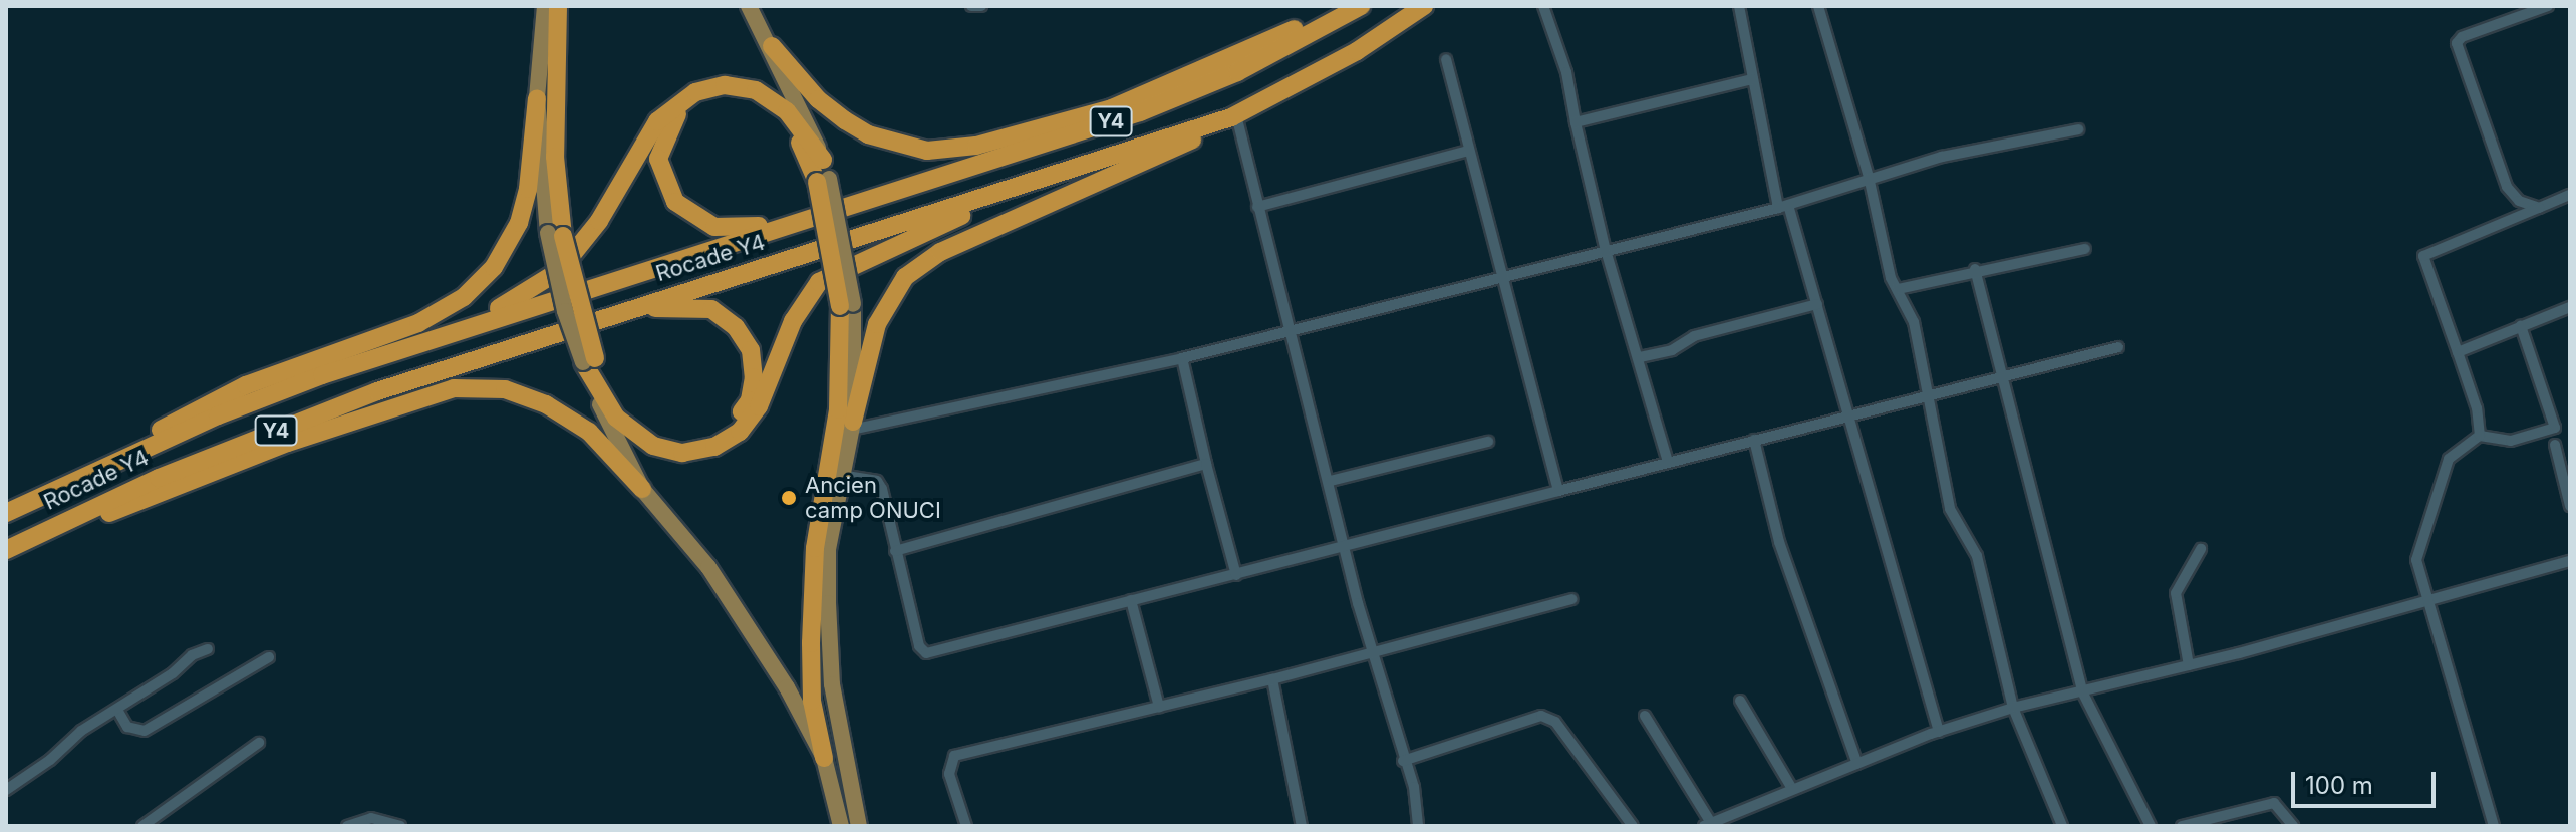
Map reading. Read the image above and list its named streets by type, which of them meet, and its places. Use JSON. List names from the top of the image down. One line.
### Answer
{"streets":{"highway":["Y4","Rocade Y4"]},"places":["Ancien camp ONUCI"],"scale_bar":"100 m"}
